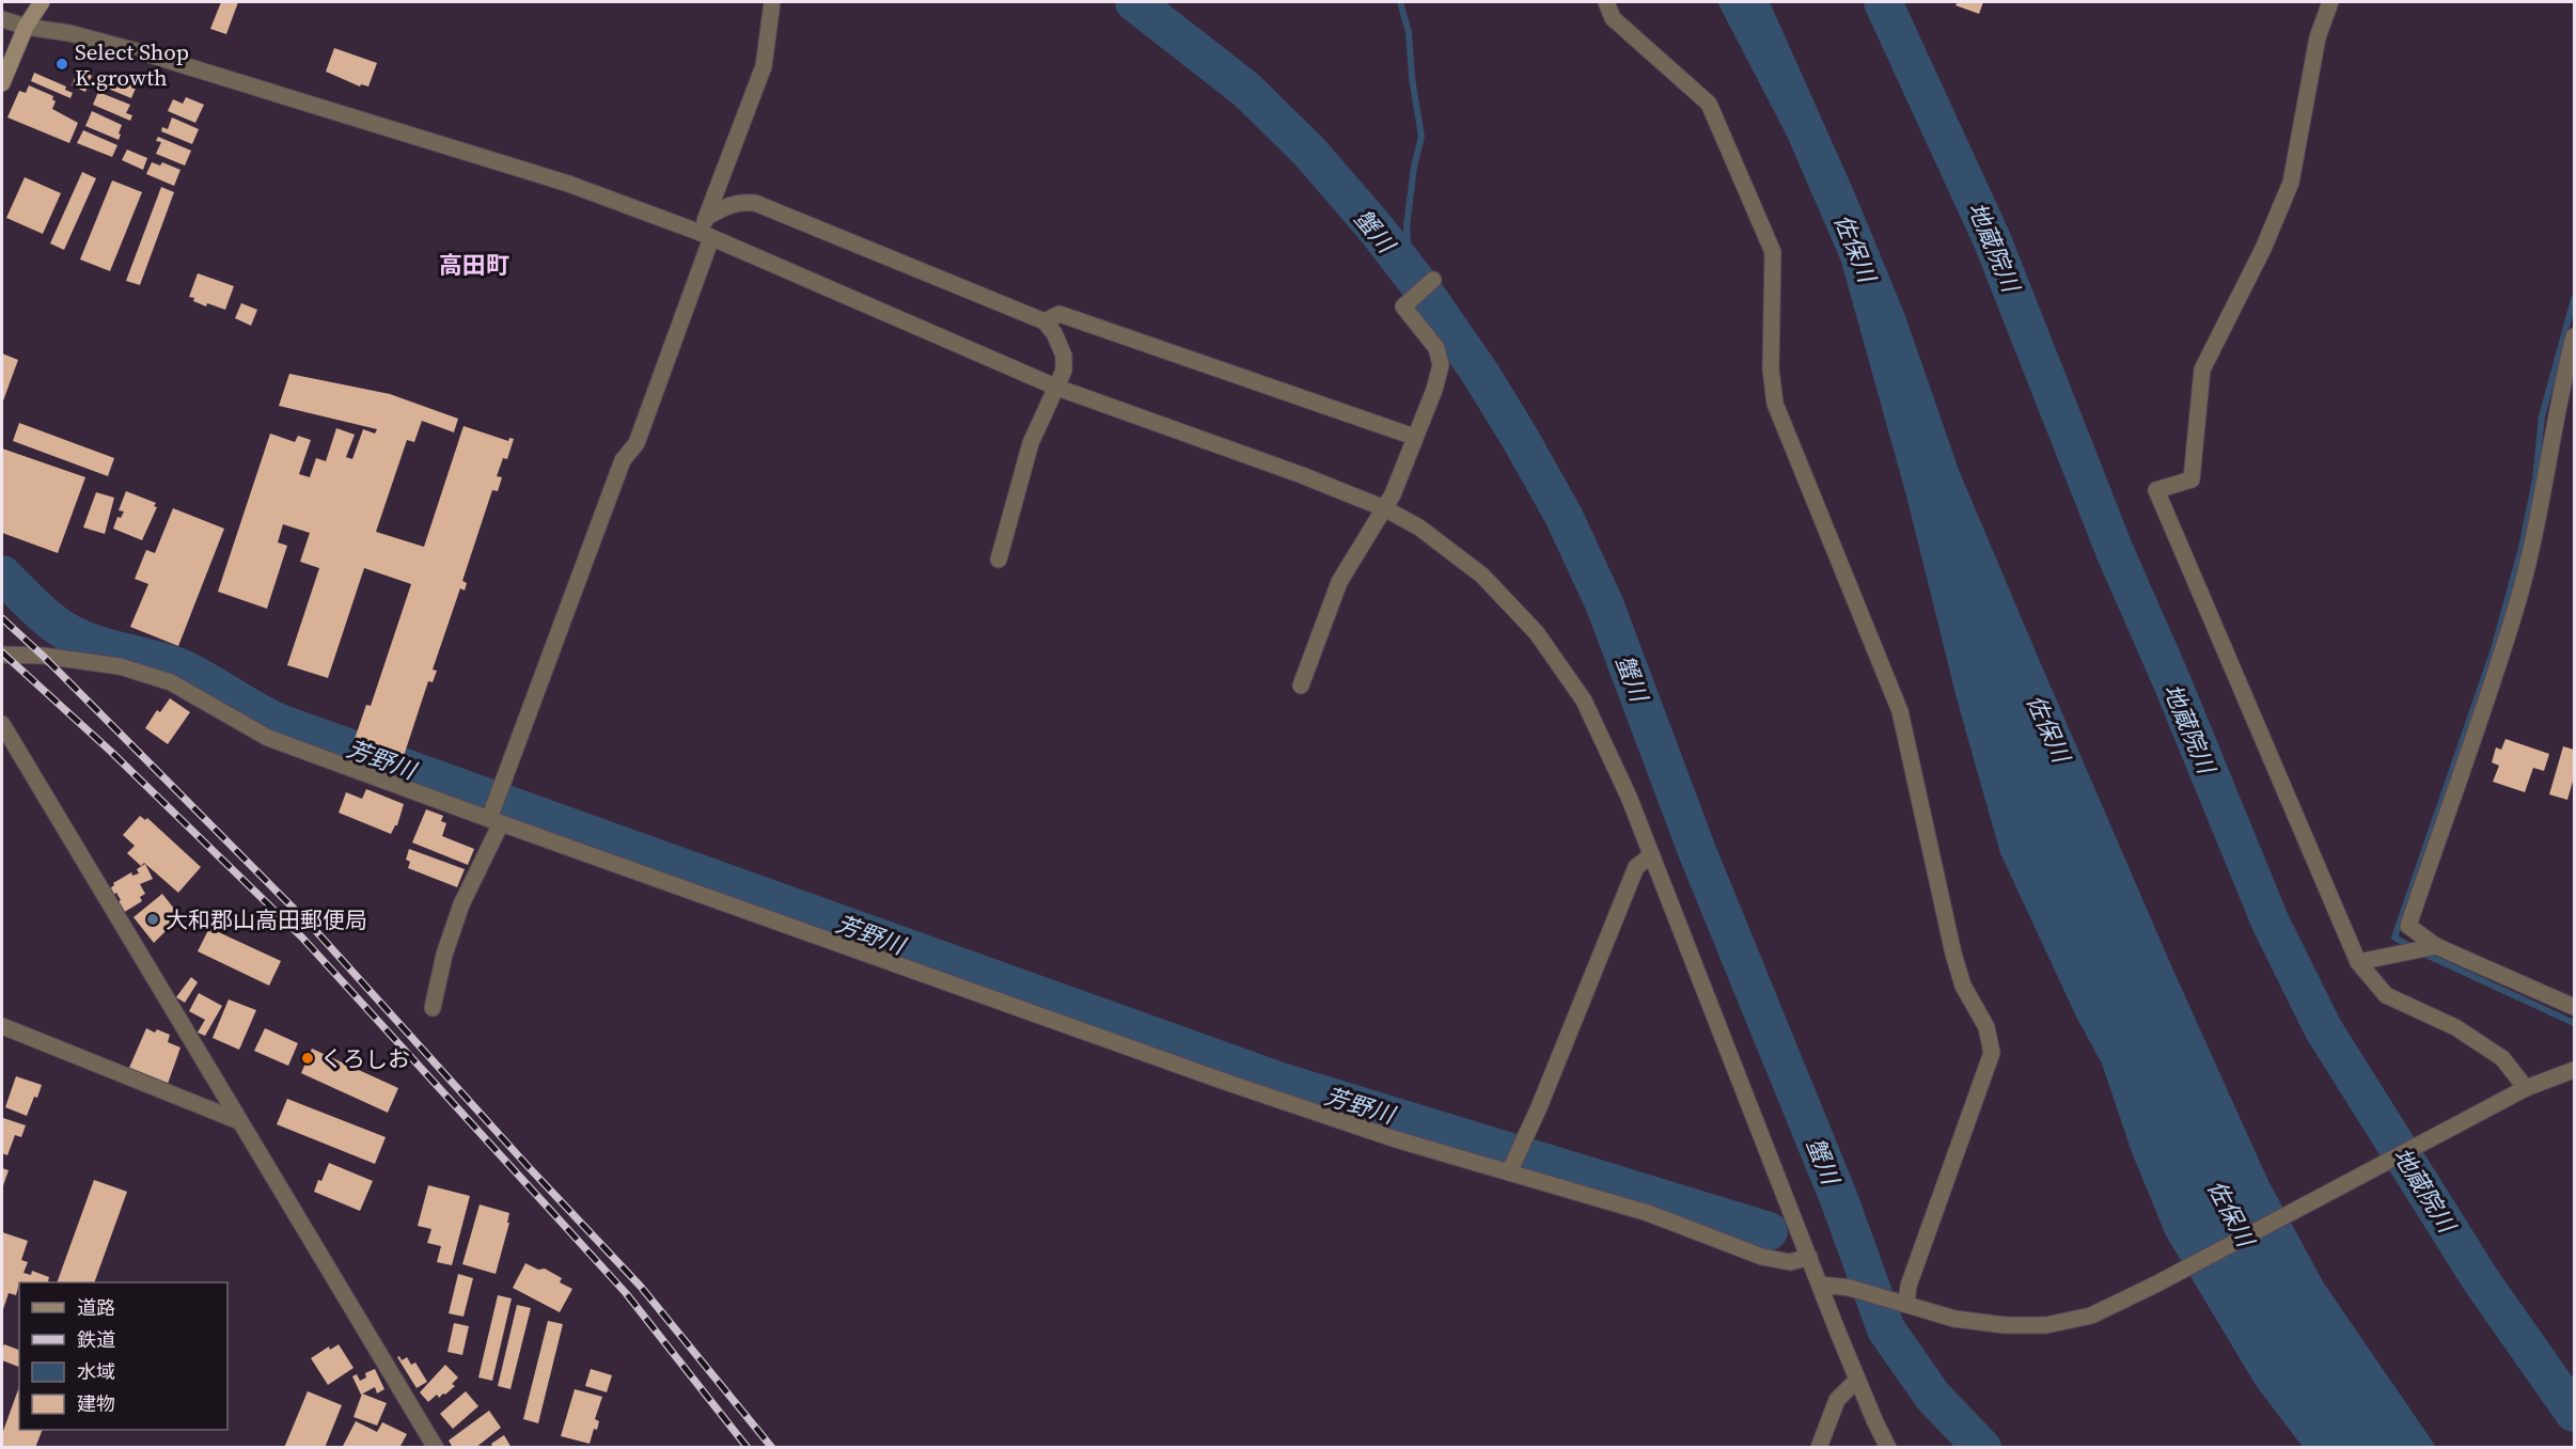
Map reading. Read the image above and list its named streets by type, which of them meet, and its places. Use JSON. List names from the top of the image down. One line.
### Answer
{"districts":["高田町"],"water":["蟹川","地蔵院川","佐保川","芳野川"],"places":["Select Shop K.growth","大和郡山高田郵便局","くろしお"],"legend":["道路","鉄道","水域","建物"]}
